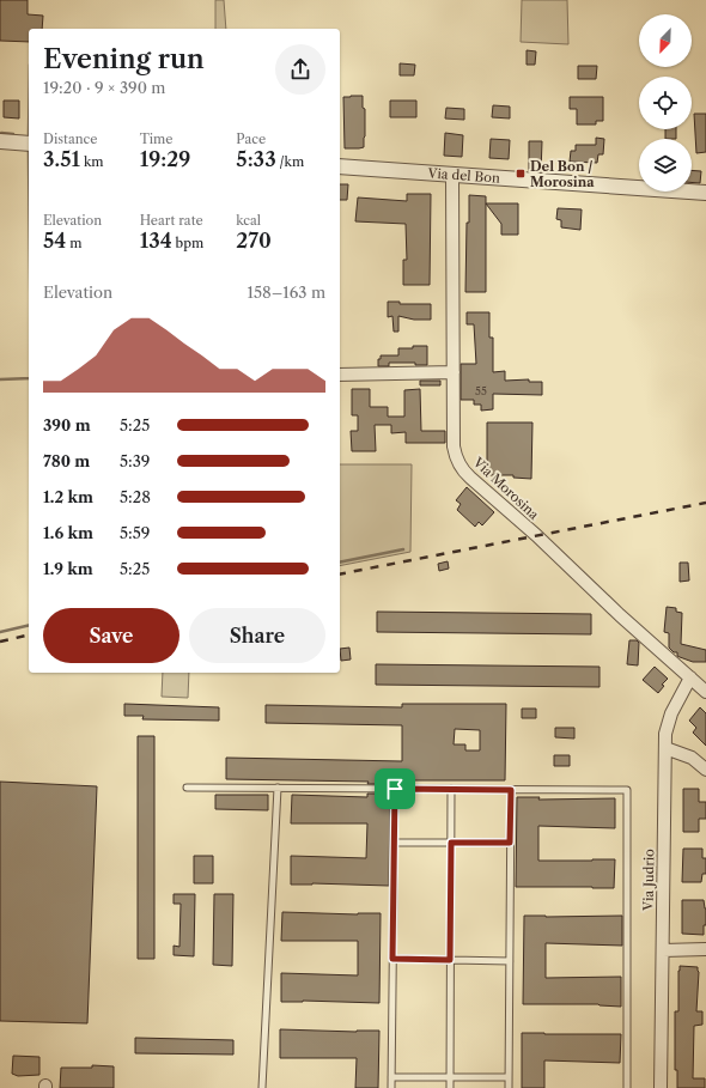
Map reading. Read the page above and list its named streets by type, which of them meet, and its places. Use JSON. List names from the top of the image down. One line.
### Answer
{"streets":{"street":["Via del Bon","Via Morosina","Via Judrio"]},"crossings":[["Via del Bon","Via Morosina"],["Via Morosina","Via Judrio"]],"places":{"transit":["Del Bon / Morosina"]},"house_numbers":["55"],"north":"bottom left","page":{"heading":["Evening run","19:20 · 9 × 390 m"],"stats":[["Distance","3.51 km"],["Time","19:29"],["Pace","5:33 /km"],["Elevation","54 m"],["Heart rate","134 bpm"],["kcal","270"]],"chart":["Elevation","158–163 m"],"list":[{"name":"390 m","note":"5:25"},{"name":"780 m","note":"5:39"},{"name":"1.2 km","note":"5:28"},{"name":"1.6 km","note":"5:59"},{"name":"1.9 km","note":"5:25"}],"buttons":["Save","Share"]}}
